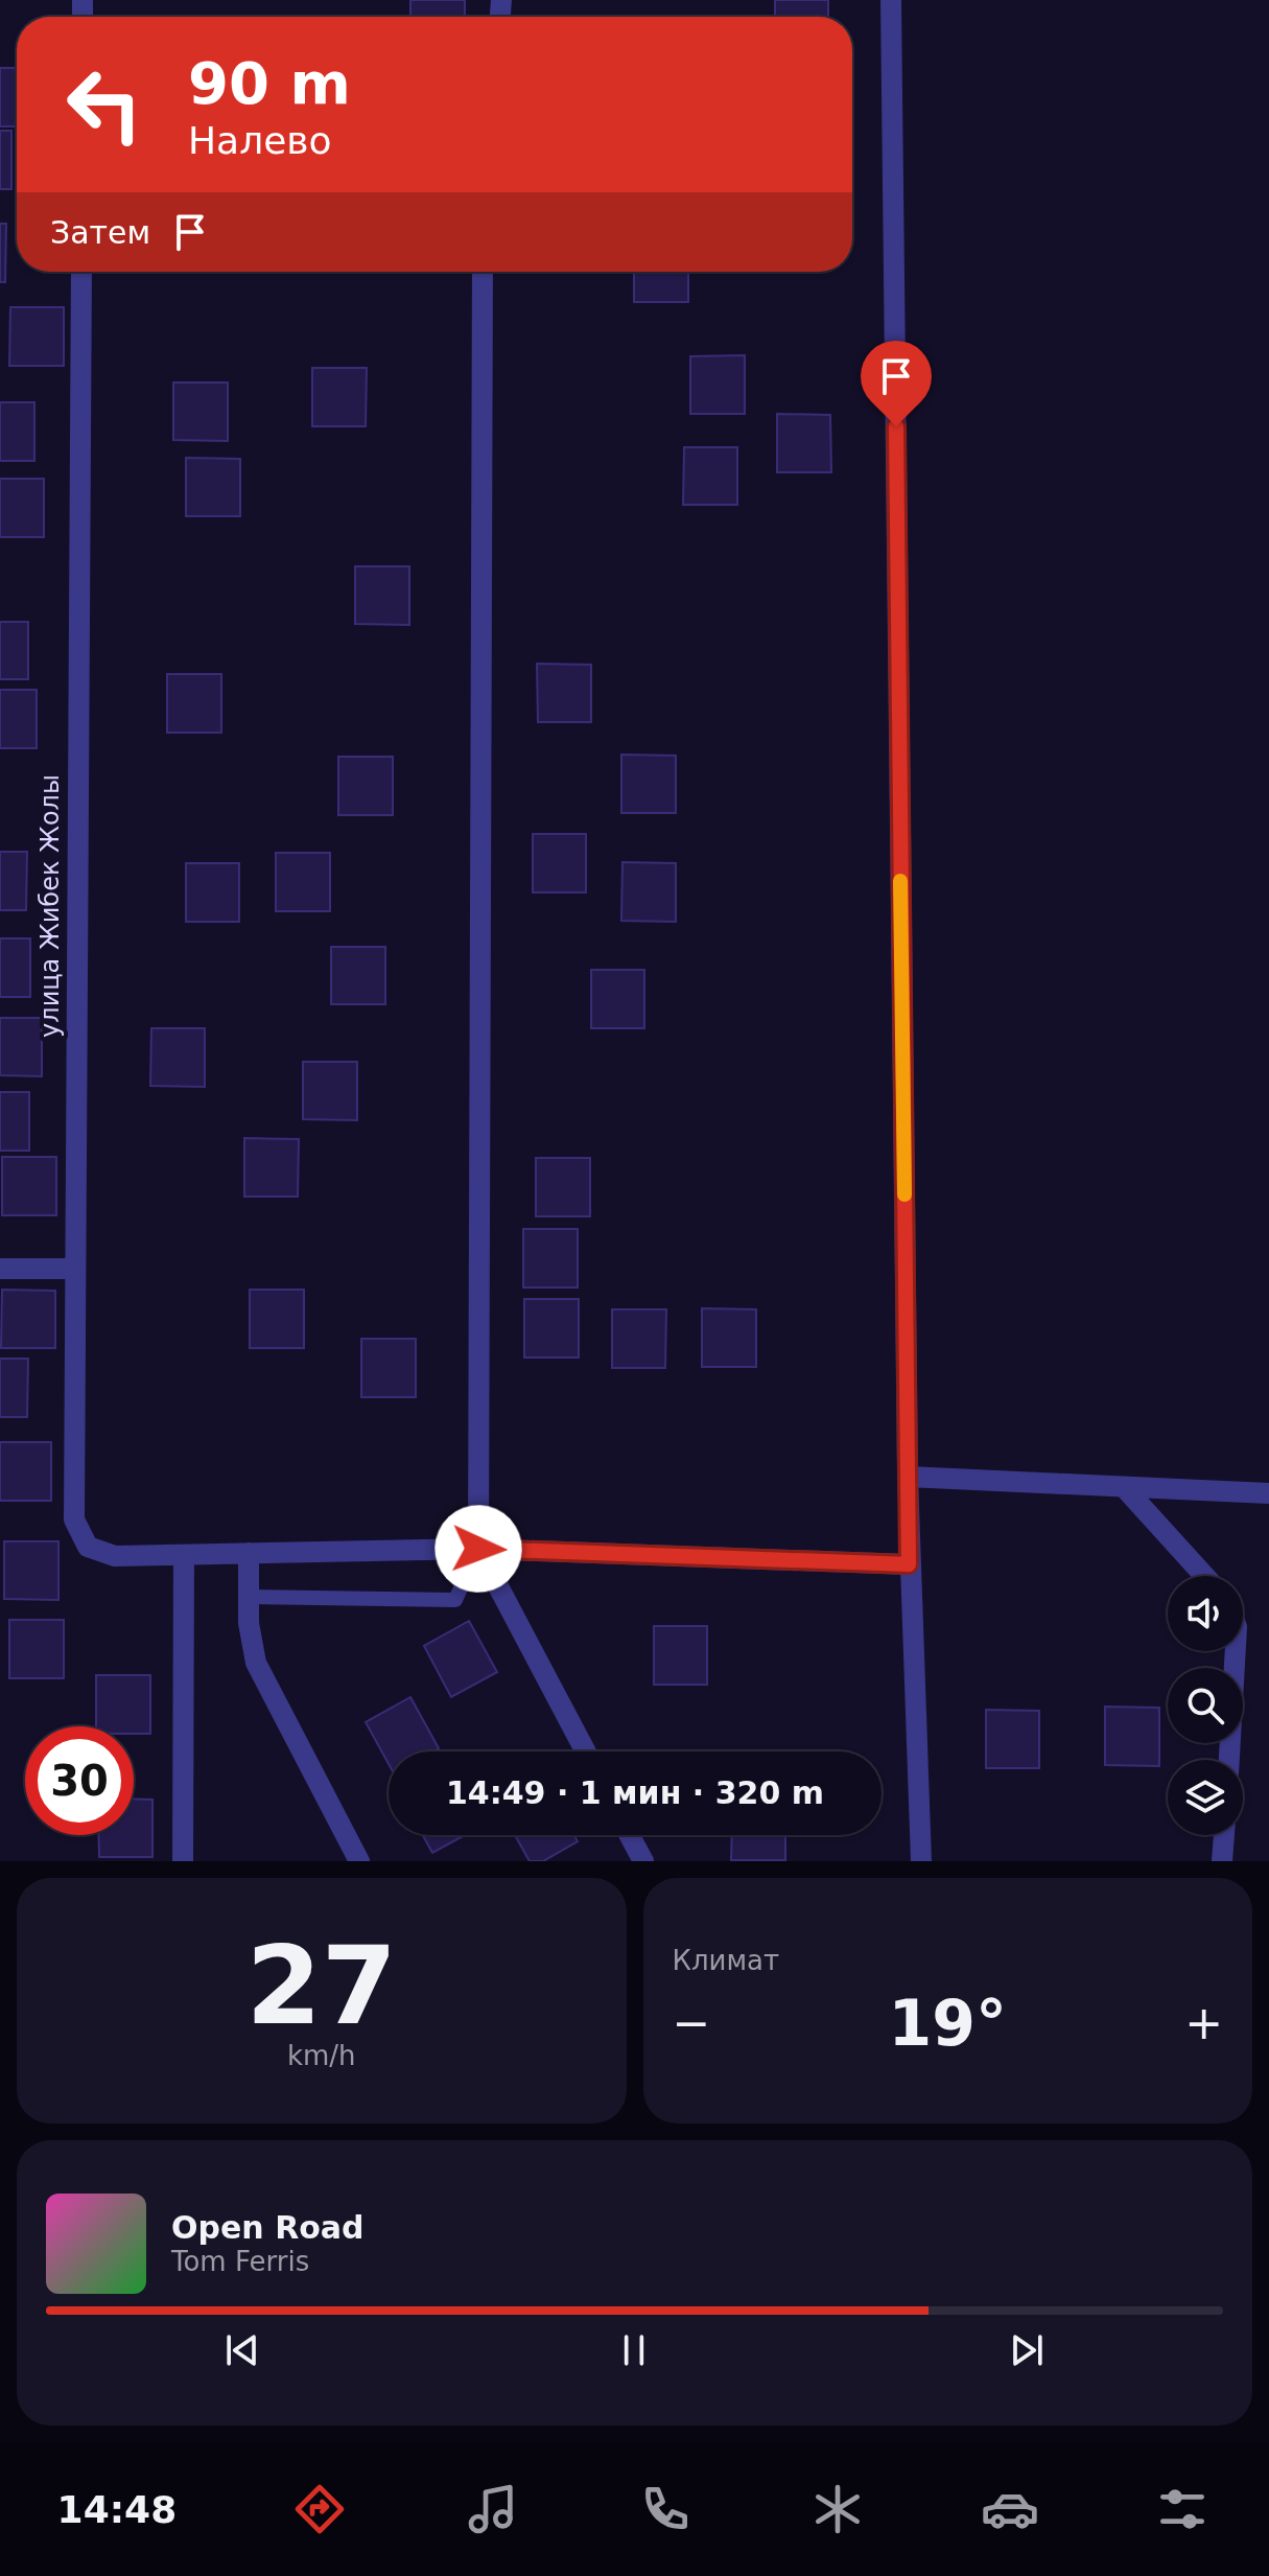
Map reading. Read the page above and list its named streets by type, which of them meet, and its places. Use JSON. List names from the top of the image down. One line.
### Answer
{"streets":{"street":["улица Жибек Жолы"]},"page":{"turn":["90 m","Налево"],"then":"Затем","limit":"30","trip":"14:49 · 1 мин · 320 m","tile":[["27","km/h"],"Климат"],"heat":["−","19°","+"],"song":["Open Road","Tom Ferris"],"tabs":"14:48"}}
